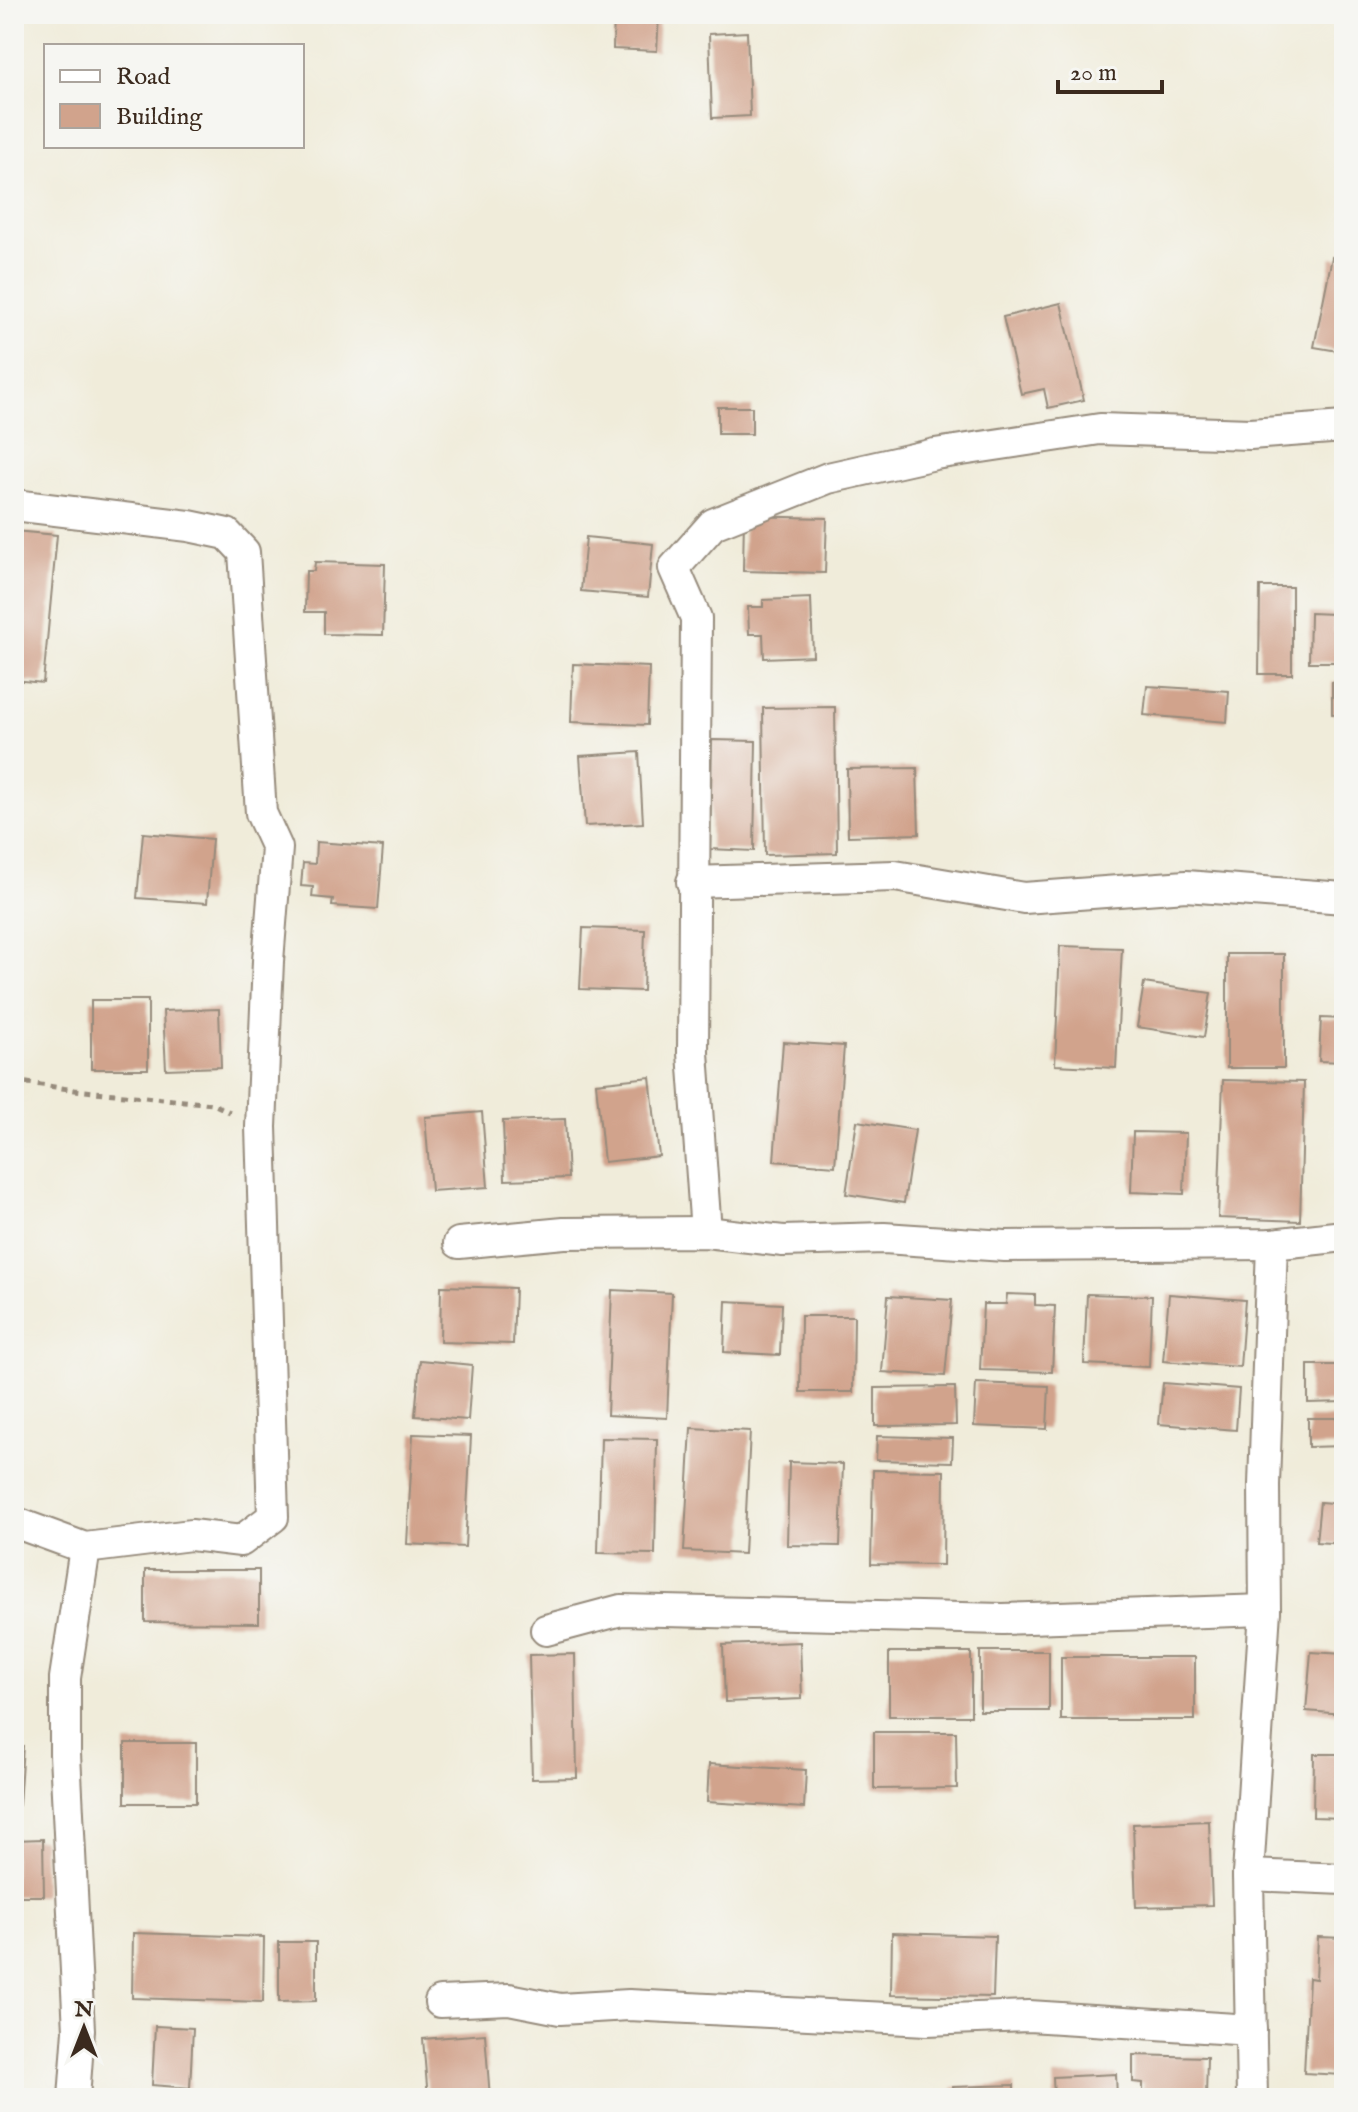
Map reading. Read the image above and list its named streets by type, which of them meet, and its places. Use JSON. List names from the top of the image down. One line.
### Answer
{"legend":["Road","Building"],"scale_bar":"20 m","north":"top"}
